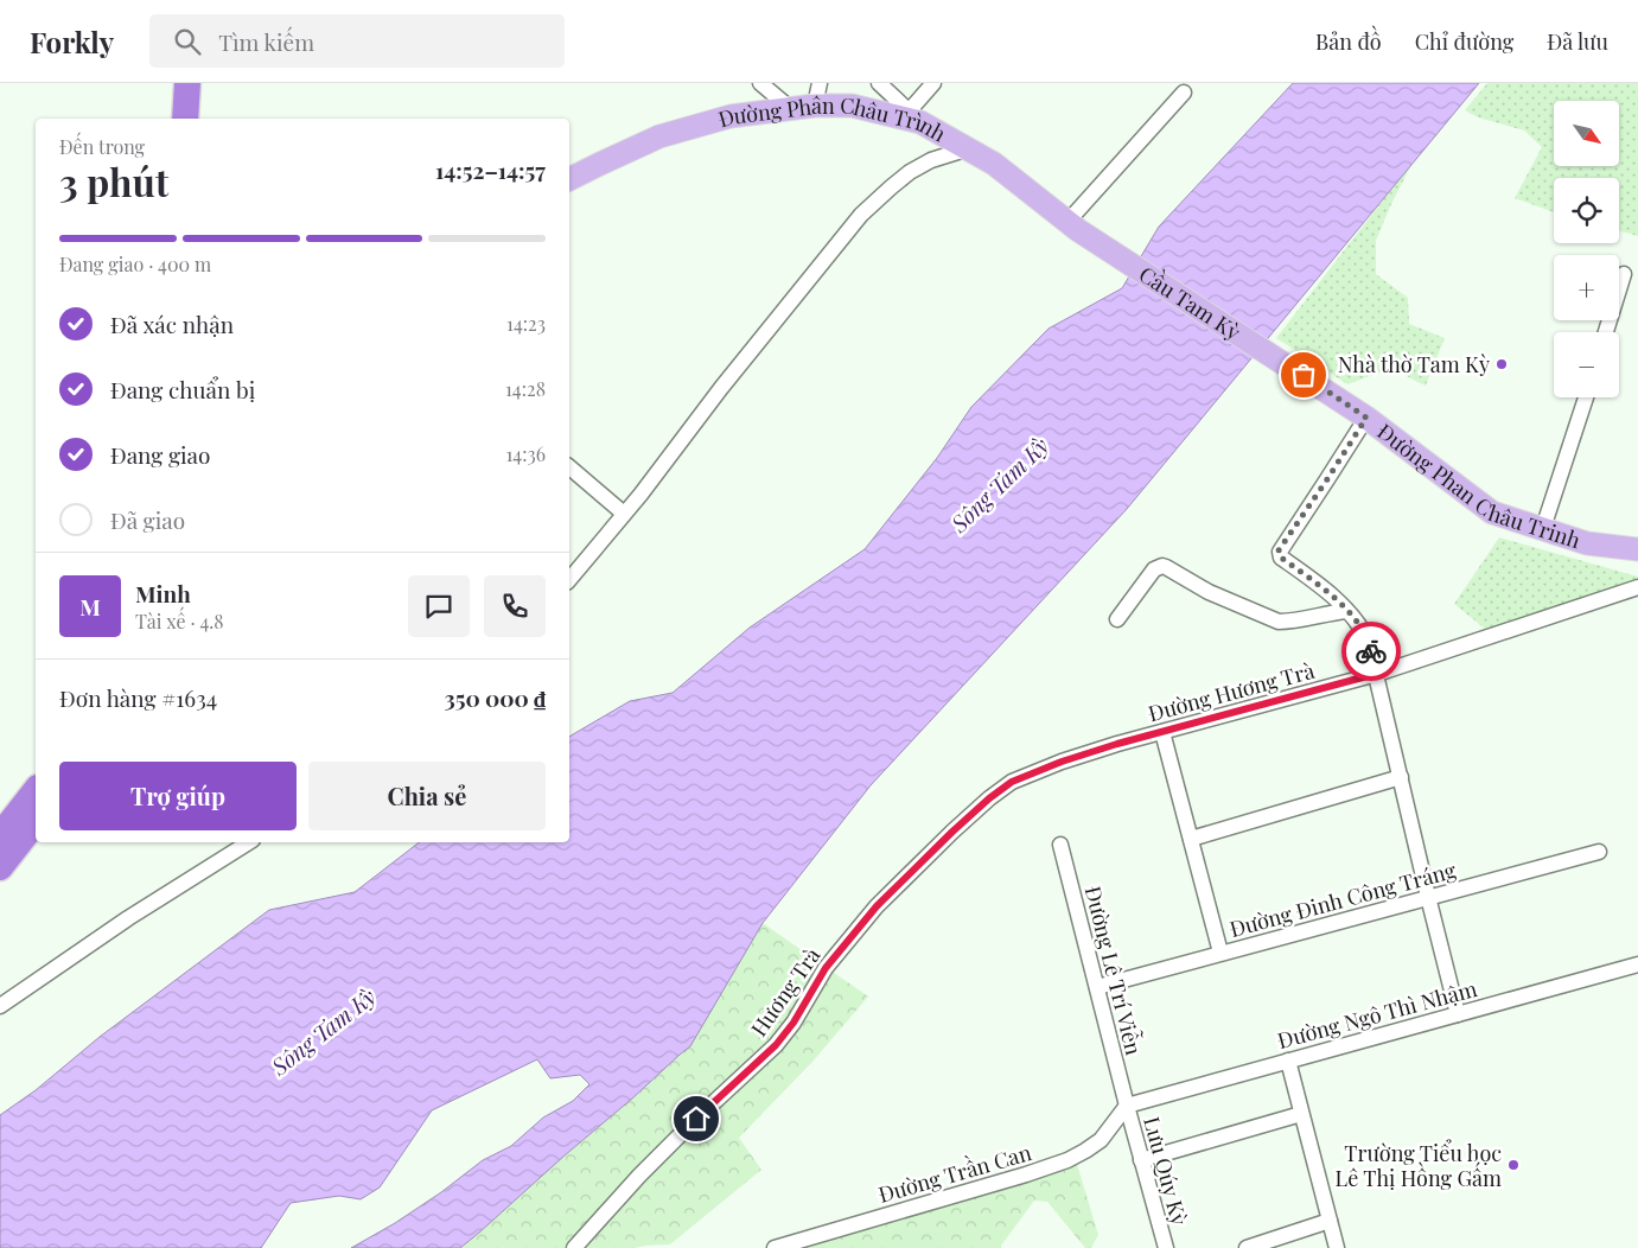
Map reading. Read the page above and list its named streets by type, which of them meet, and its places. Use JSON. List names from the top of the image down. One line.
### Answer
{"streets":{"main road":["Đường Phân Châu Trình","Cầu Tam Kỳ","Đường Phan Châu Trinh"],"street":["Đường Hương Trà","Đường Đinh Công Tráng","Đường Lê Trí Viễn","Hương Trà","Đường Ngô Thì Nhậm","Lưu Qúy Kỳ","Đường Trần Can"]},"crossings":[["Đường Phân Châu Trình","Cầu Tam Kỳ"],["Cầu Tam Kỳ","Đường Phan Châu Trinh"],["Đường Hương Trà","Hương Trà"],["Đường Đinh Công Tráng","Đường Lê Trí Viễn"],["Đường Lê Trí Viễn","Đường Ngô Thì Nhậm"],["Đường Lê Trí Viễn","Lưu Qúy Kỳ"],["Đường Lê Trí Viễn","Đường Trần Can"],["Đường Ngô Thì Nhậm","Lưu Qúy Kỳ"],["Đường Ngô Thì Nhậm","Đường Trần Can"],["Lưu Qúy Kỳ","Đường Trần Can"]],"water":["Sông Tam Kỳ"],"places":["Nhà thờ Tam Kỳ","Trường Tiểu học Lê Thị Hồng Gấm"],"north":"bottom right","page":{"header":"Forkly","search":"Tìm kiếm","nav":["Bản đồ","Chỉ đường","Đã lưu"],"map_buttons":["+","−"],"heading":["3 phút","Đến trong","14:52–14:57"],"panel":["Minh","Tài xế · 4.8","Đơn hàng #1634","350 000 ₫"],"bar":"Đang giao · 400 m","list":[["Đã xác nhận","14:23"],["Đang chuẩn bị","14:28"],["Đang giao","14:36"],"Đã giao"],"round":"M","buttons":["Trợ giúp","Chia sẻ"]}}
